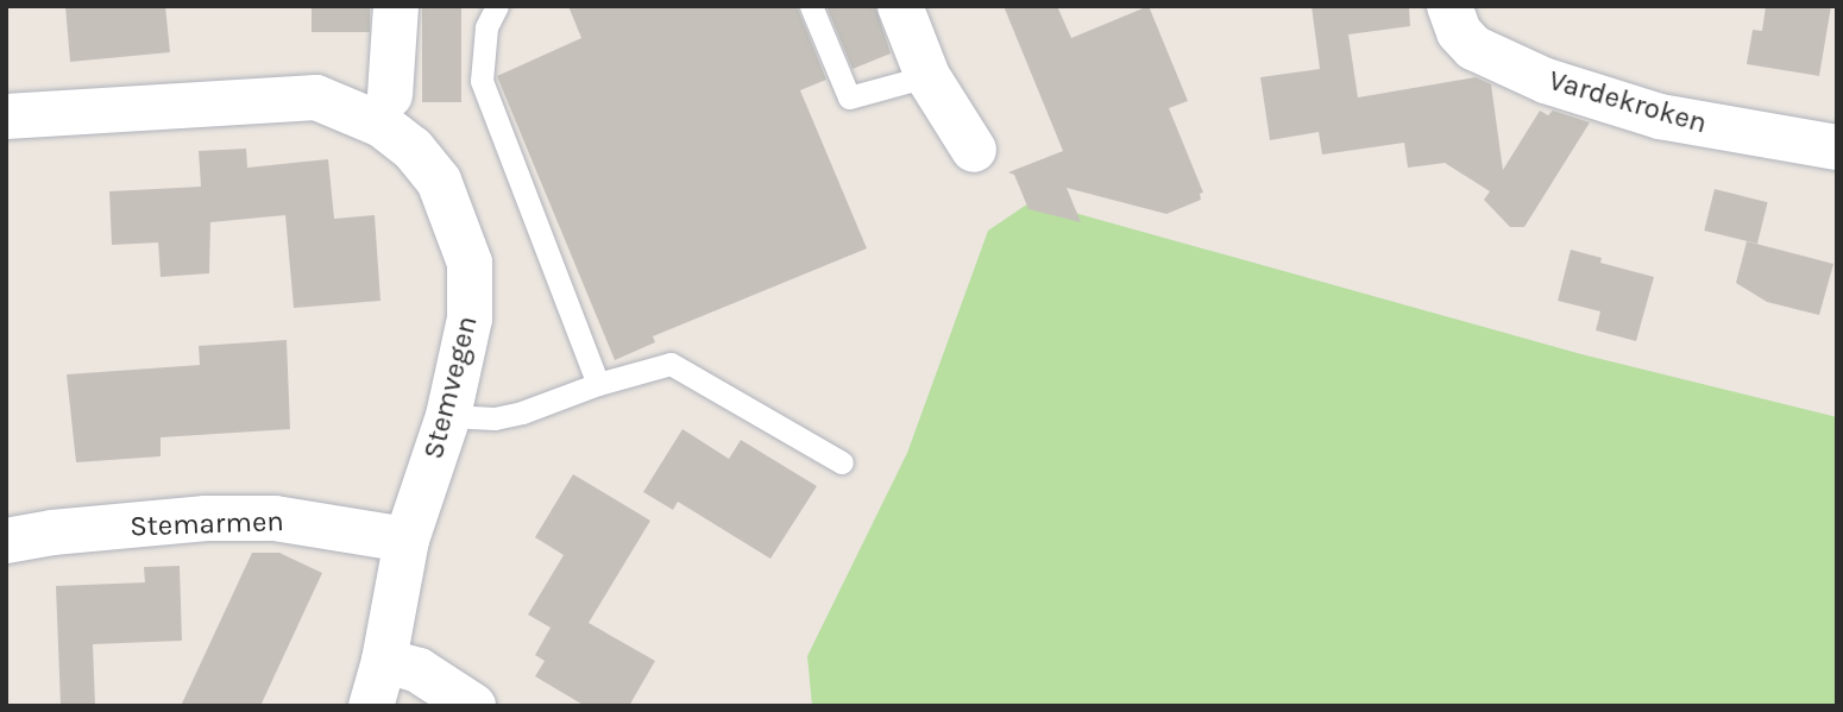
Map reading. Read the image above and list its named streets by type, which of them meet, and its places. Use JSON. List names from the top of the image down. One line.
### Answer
{"streets":{"street":["Vardekroken","Stemvegen","Stemarmen"]},"crossings":[["Stemvegen","Stemarmen"]]}
